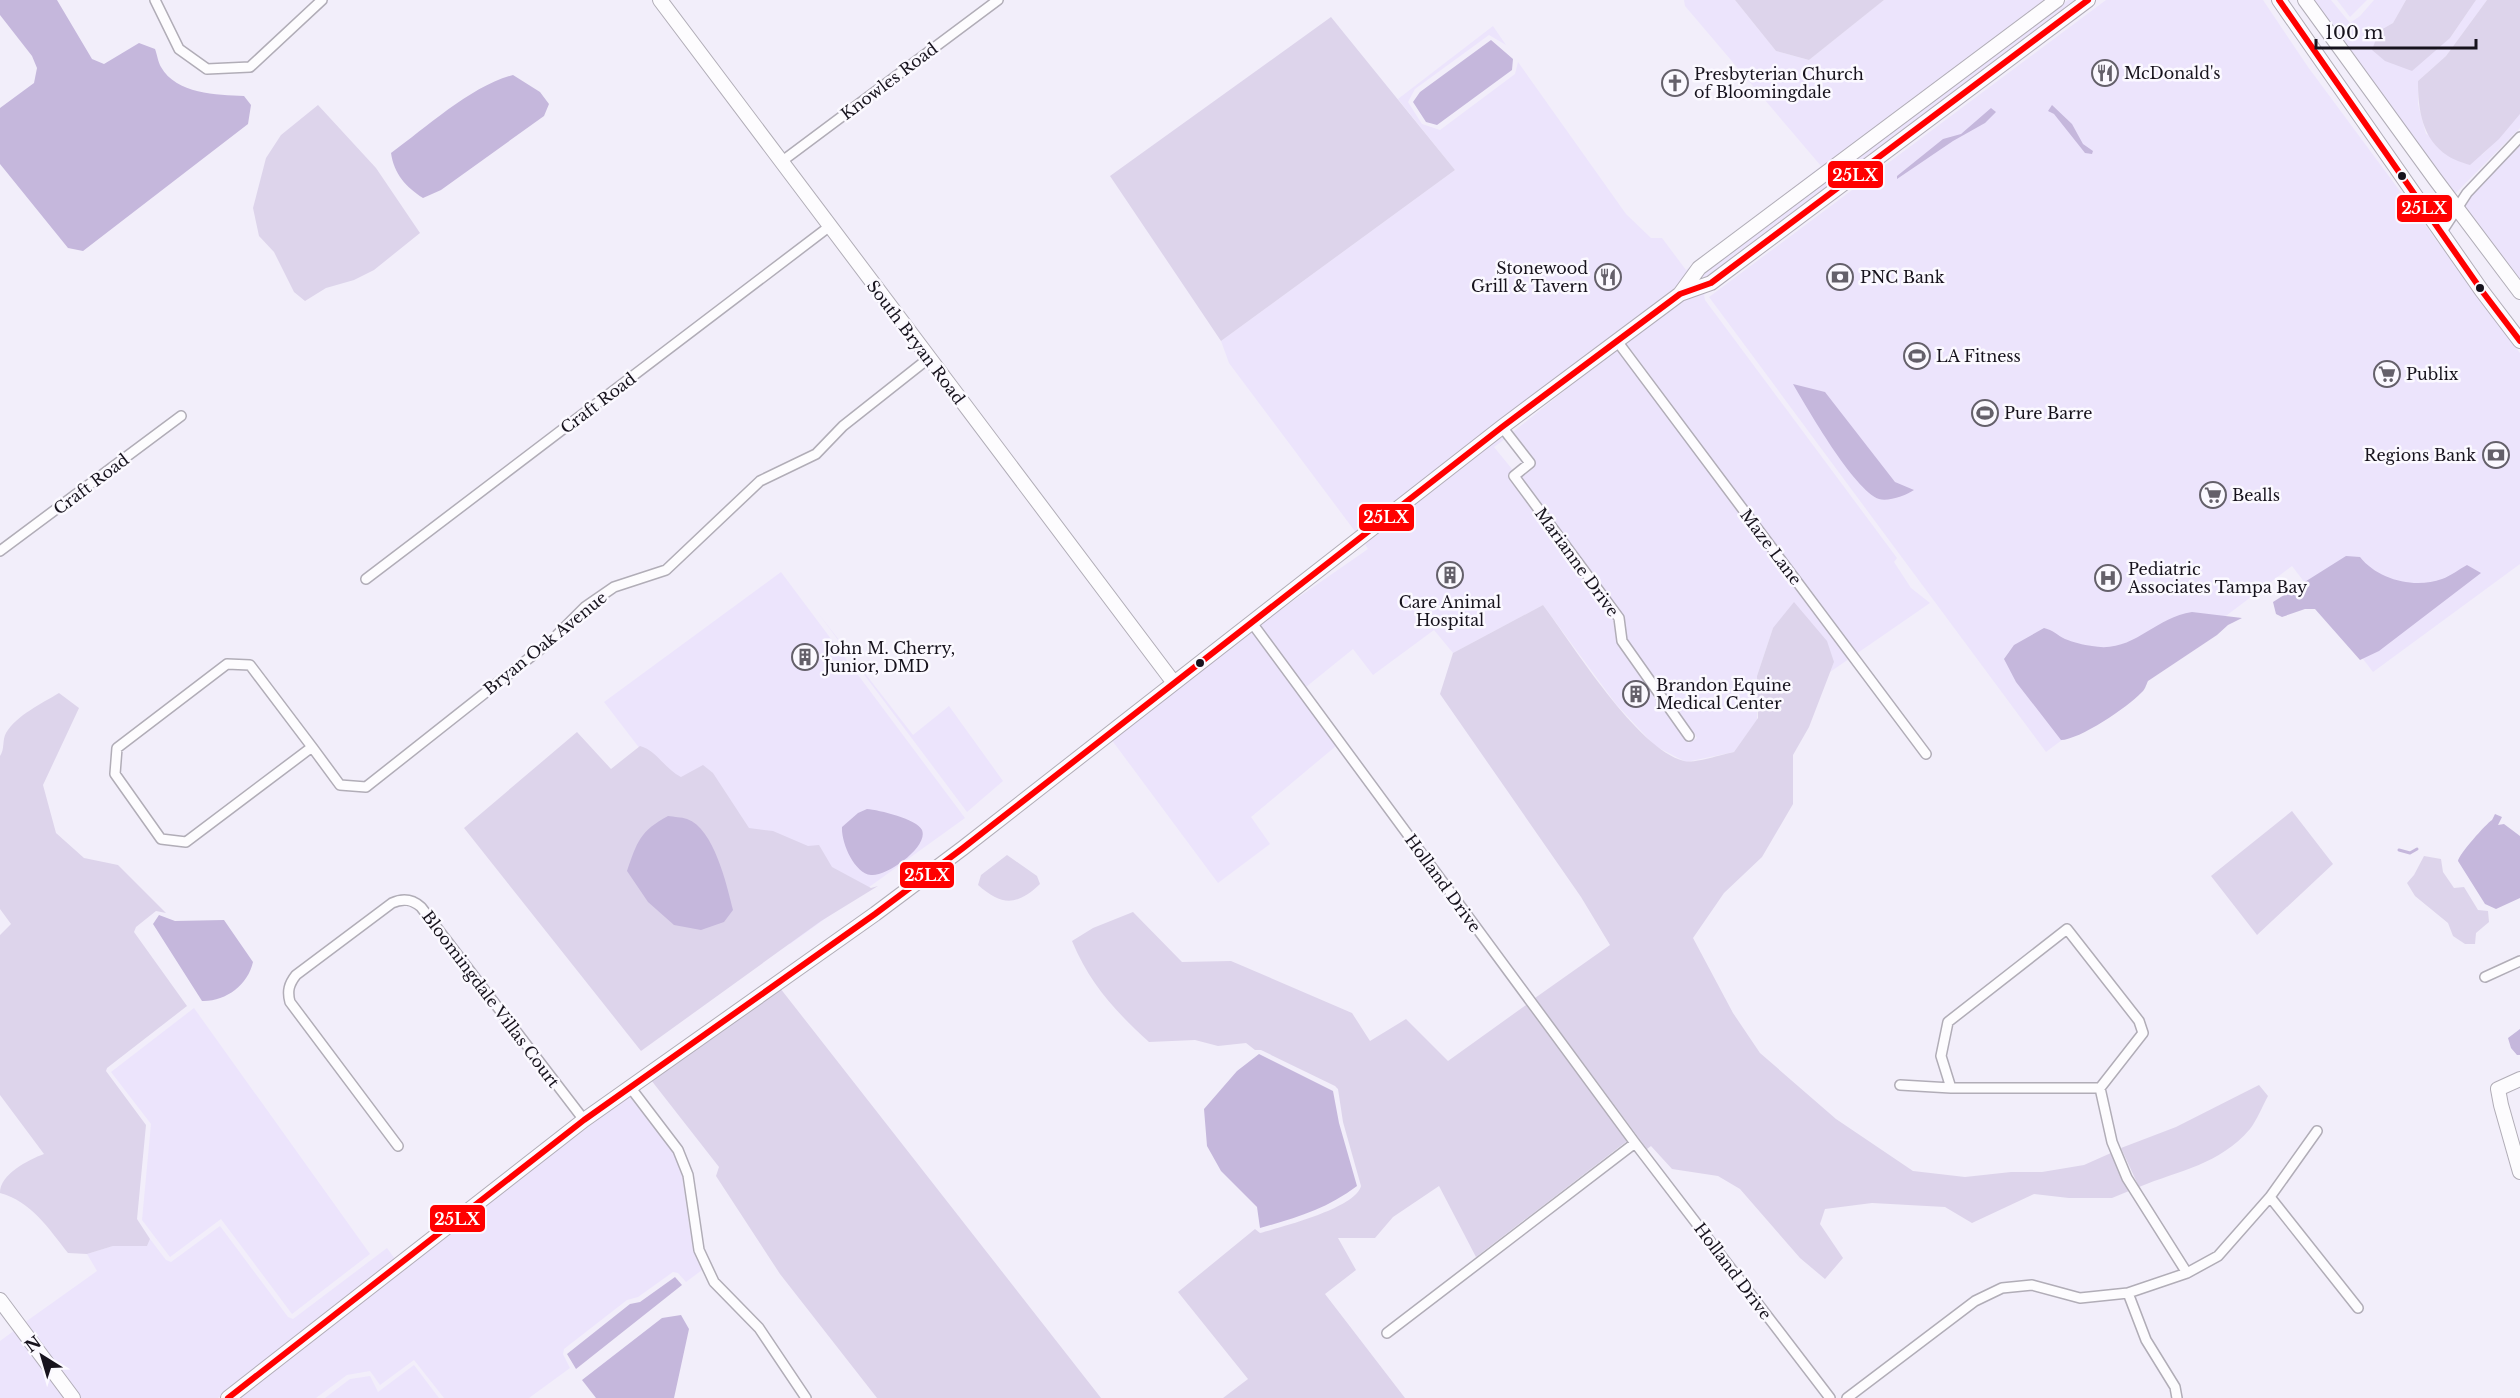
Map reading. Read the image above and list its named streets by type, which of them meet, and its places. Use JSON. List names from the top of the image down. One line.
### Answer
{"streets":{"main road":["South Bryan Road"],"street":["Knowles Road","Craft Road","Maze Lane","Marianne Drive","Bryan Oak Avenue","Holland Drive","Bloomingdale Villas Court"]},"crossings":[["Knowles Road","South Bryan Road"],["South Bryan Road","Craft Road"],["South Bryan Road","Bryan Oak Avenue"]],"places":{"restaurant":["McDonald's","Stonewood Grill & Tavern"],"church":["Presbyterian Church of Bloomingdale"],"bank":["PNC Bank","Regions Bank"],"sports":["LA Fitness","Pure Barre"],"supermarket":["Publix","Bealls"],"building":["Care Animal Hospital","John M. Cherry, Junior, DMD","Brandon Equine Medical Center"],"hospital":["Pediatric Associates Tampa Bay"]},"lines":["transit line 25LX"],"scale_bar":"100 m","north":"top left"}
